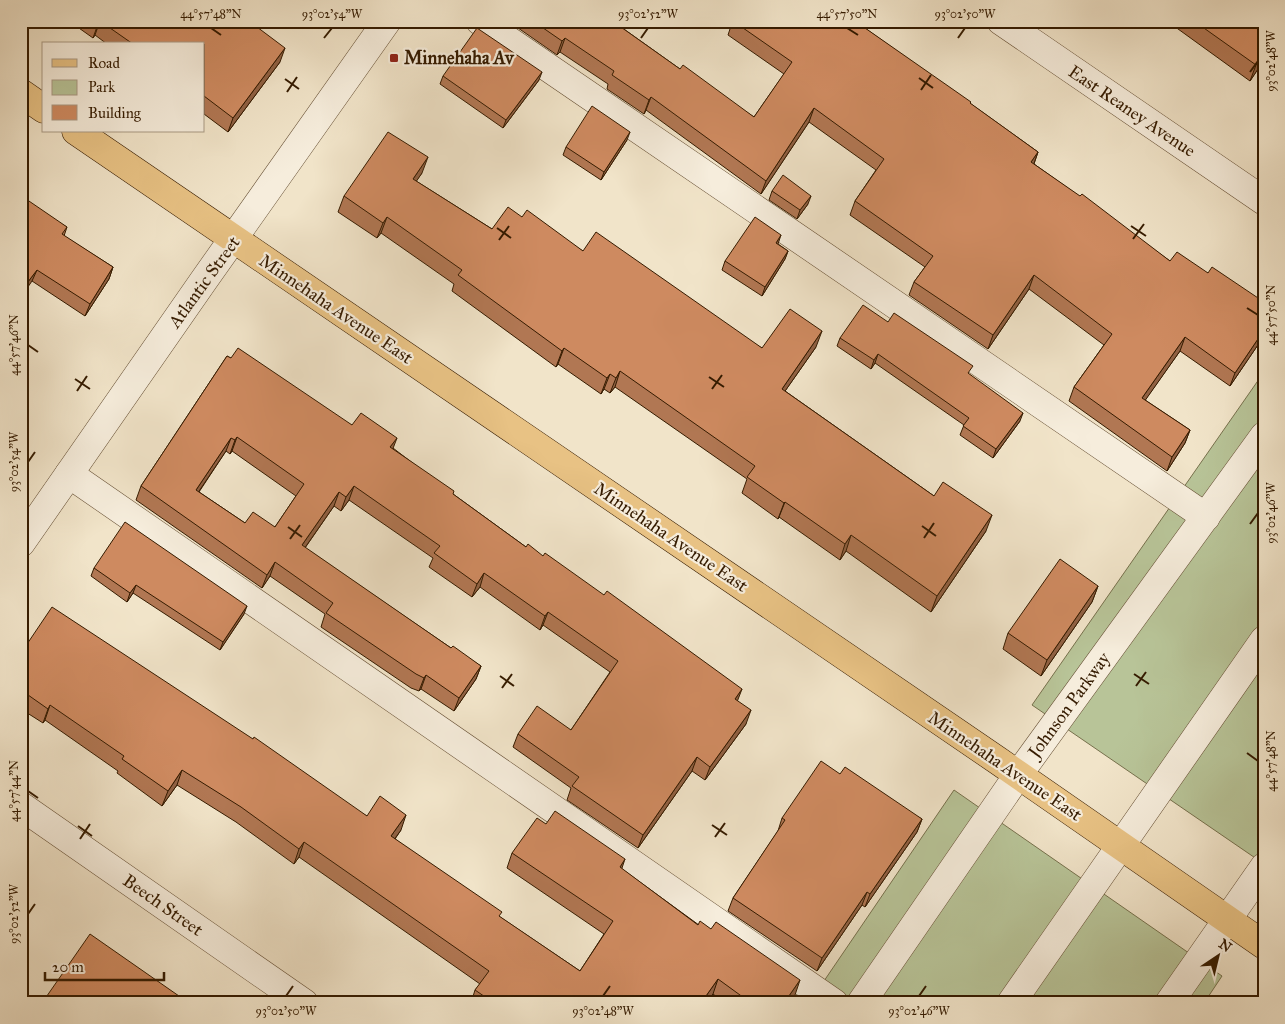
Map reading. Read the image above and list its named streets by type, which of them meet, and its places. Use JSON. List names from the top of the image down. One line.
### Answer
{"streets":{"main road":["Minnehaha Avenue East"],"street":["East Reaney Avenue","Atlantic Street","Johnson Parkway","Beech Street"]},"crossings":[["Atlantic Street","Minnehaha Avenue East"],["Minnehaha Avenue East","Johnson Parkway"]],"places":{"transit":["Minnehaha Av"]},"legend":["Road","Park","Building"],"scale_bar":"20 m","north":"top right","coordinates":["44°57'48\"N","93°02'54\"W","93°02'52\"W","44°57'50\"N","93°02'50\"W","93°02'48\"W","44°57'46\"N","93°02'46\"W","44°57'44\"N"]}
